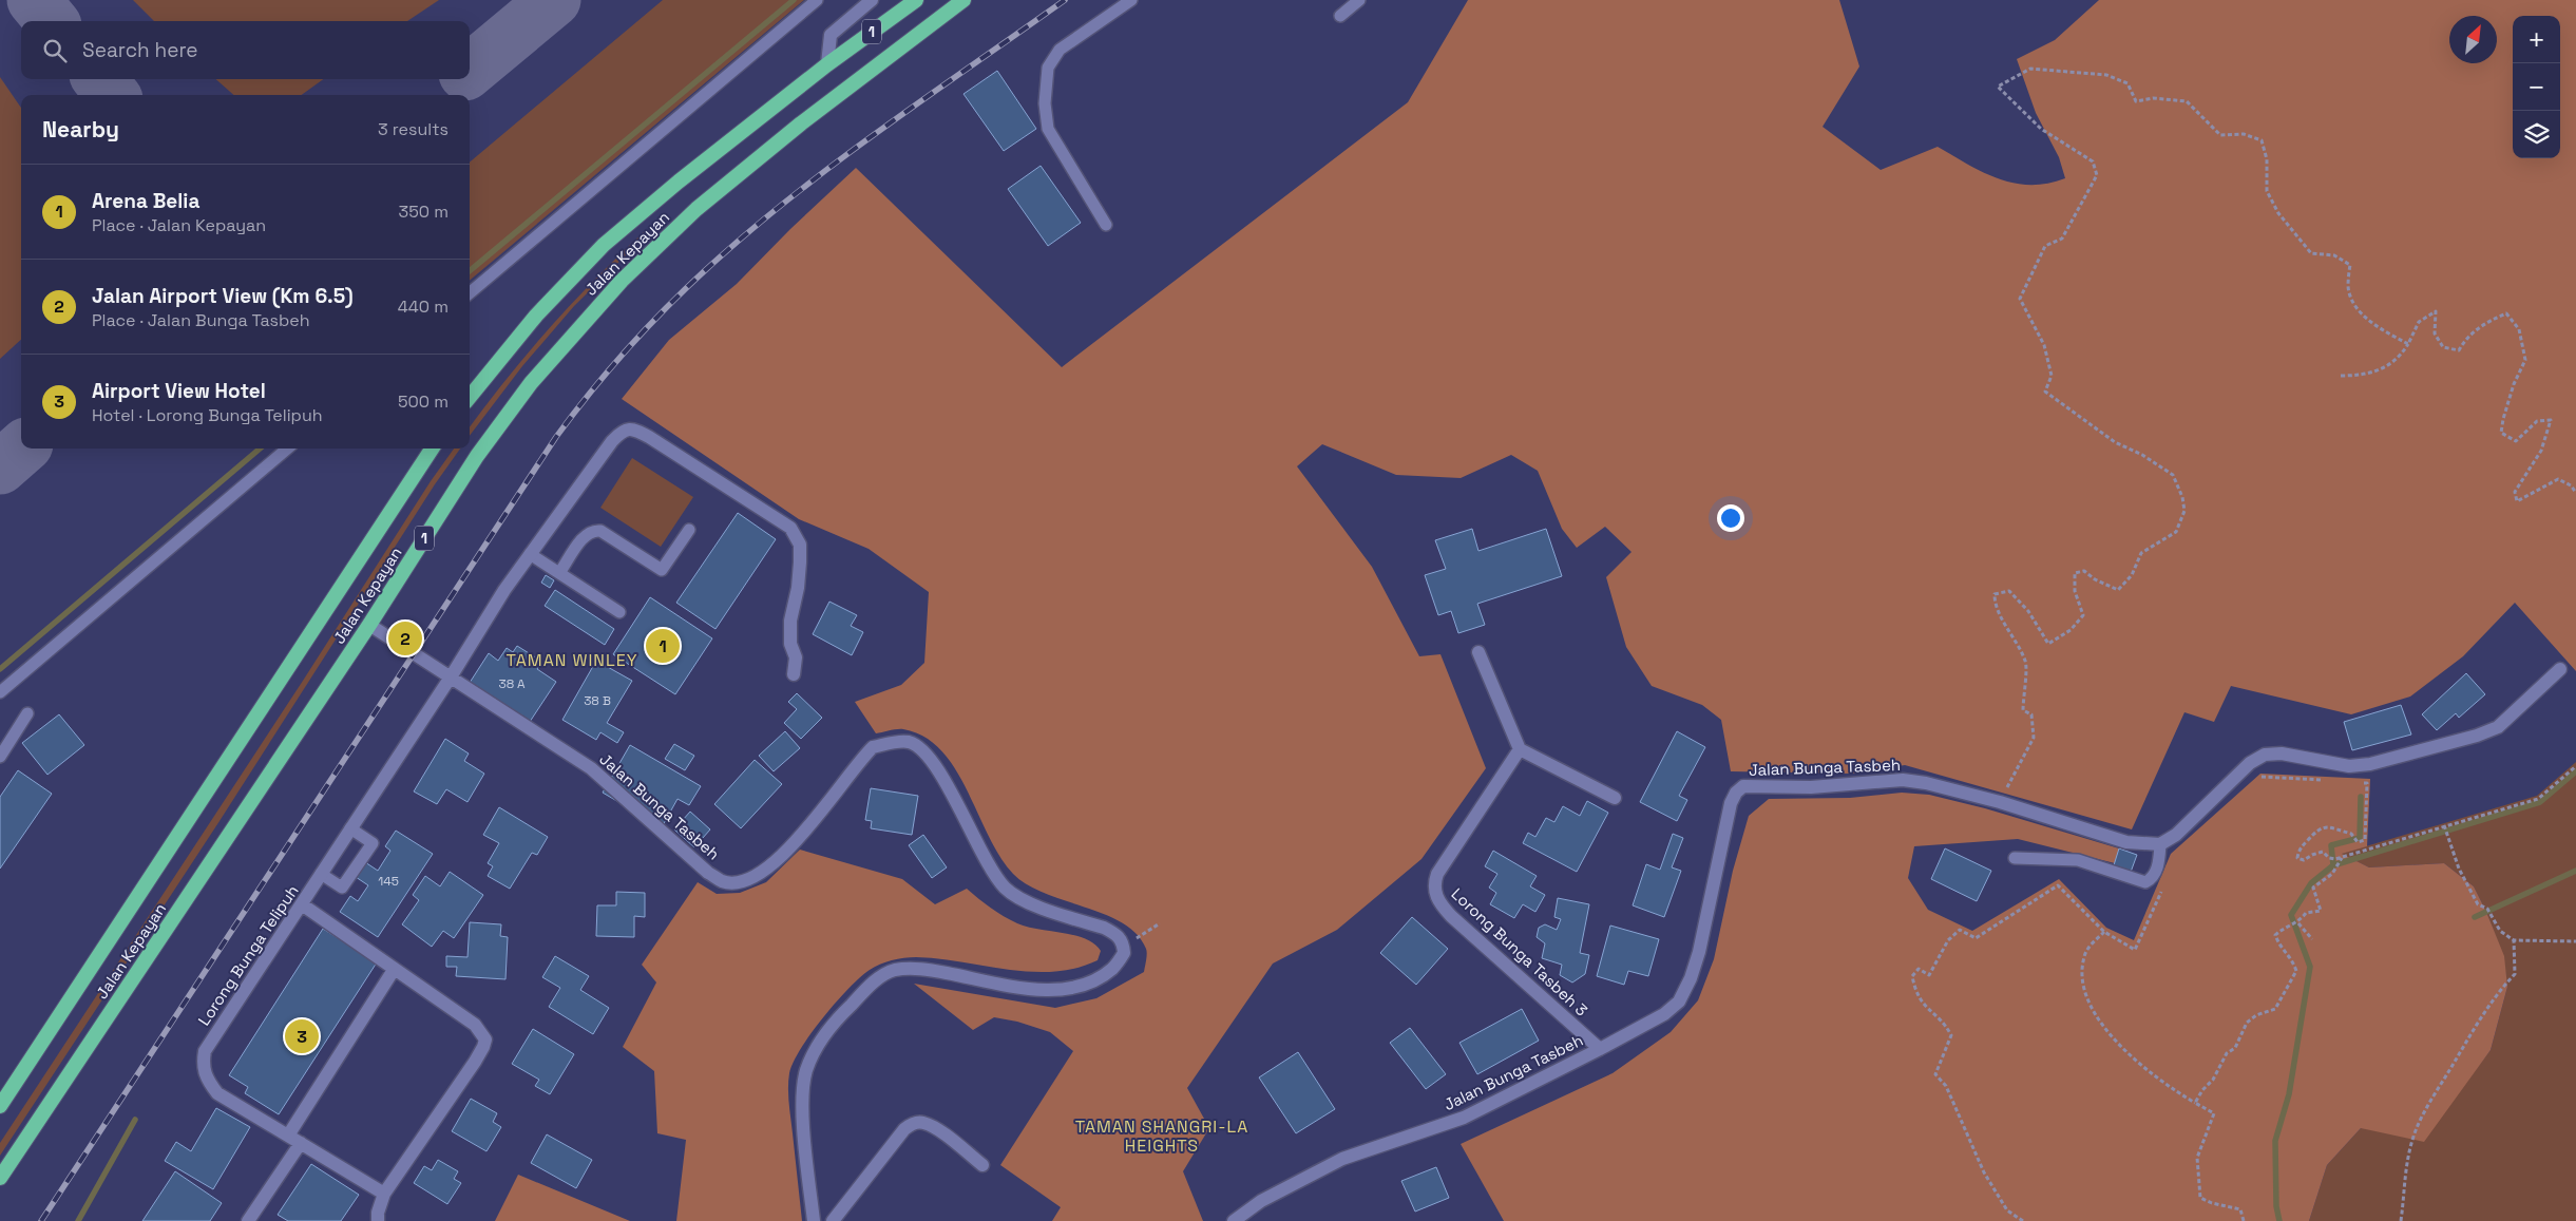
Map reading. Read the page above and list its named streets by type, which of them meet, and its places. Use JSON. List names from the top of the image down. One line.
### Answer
{"streets":{"highway":["1","Jalan Kepayan"],"street":["Jalan Bunga Tasbeh","Lorong Bunga Tasbeh 3","Lorong Bunga Telipuh"]},"crossings":[["Jalan Kepayan","Jalan Bunga Tasbeh"],["Jalan Bunga Tasbeh","Lorong Bunga Tasbeh 3"],["Jalan Bunga Tasbeh","Lorong Bunga Telipuh"]],"districts":["TAMAN WINLEY","TAMAN SHANGRI-LA HEIGHTS"],"house_numbers":["38 A","38 B","145"],"north":"top right","page":{"map_buttons":["+","−"],"search":"Search here","heading":["Nearby","3 results"],"list":[{"mark":"1","name":"Arena Belia","note":"Place · Jalan Kepayan","value":"350 m"},{"mark":"2","name":"Jalan Airport View (Km 6.5)","note":"Place · Jalan Bunga Tasbeh","value":"440 m"},{"mark":"3","name":"Airport View Hotel","note":"Hotel · Lorong Bunga Telipuh","value":"500 m"}],"pins":["2","1","3"]}}
